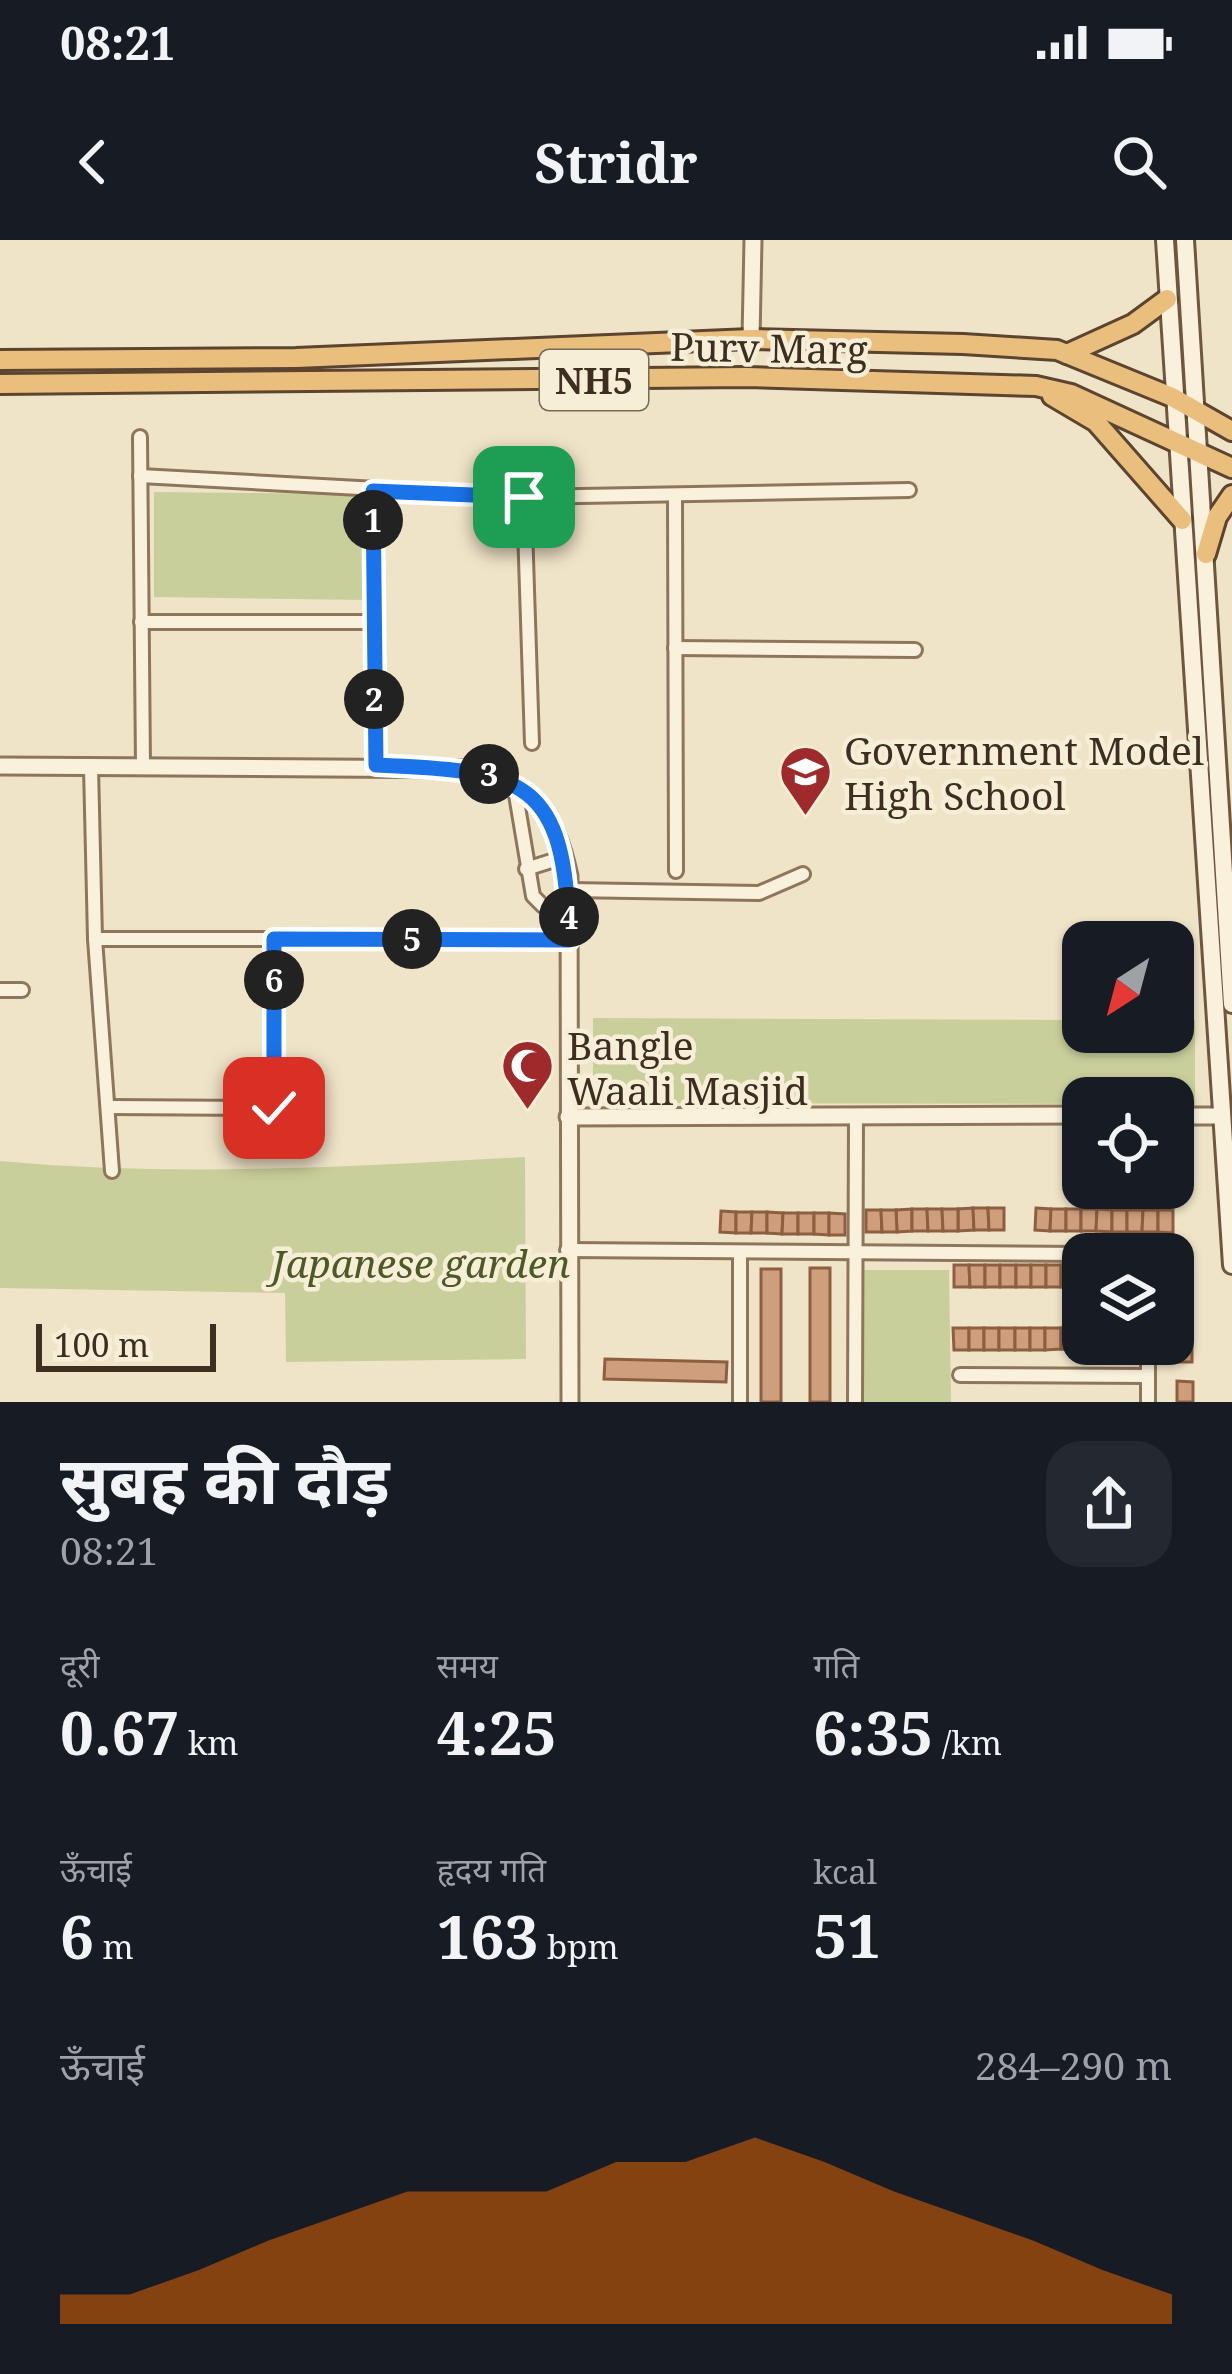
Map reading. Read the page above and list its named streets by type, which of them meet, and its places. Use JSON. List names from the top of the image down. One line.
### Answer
{"streets":{"highway":["Purv Marg","NH5"]},"crossings":[["Purv Marg","NH5"]],"parks":["Japanese garden"],"places":{"school or university":["Government Model High School"],"mosque":["Bangle Waali Masjid"]},"scale_bar":"100 m","north":"bottom left","page":{"status":"08:21","header":"Stridr","pins":["1","2","3","4","5","6"],"scale":"100 m","heading":["सुबह की दौड़","08:21"],"stats":[["दूरी","0.67 km"],["समय","4:25"],["गति","6:35 /km"],["ऊँचाई","6 m"],["हृदय गति","163 bpm"],["kcal","51"]],"chart":["ऊँचाई","284–290 m"]}}
